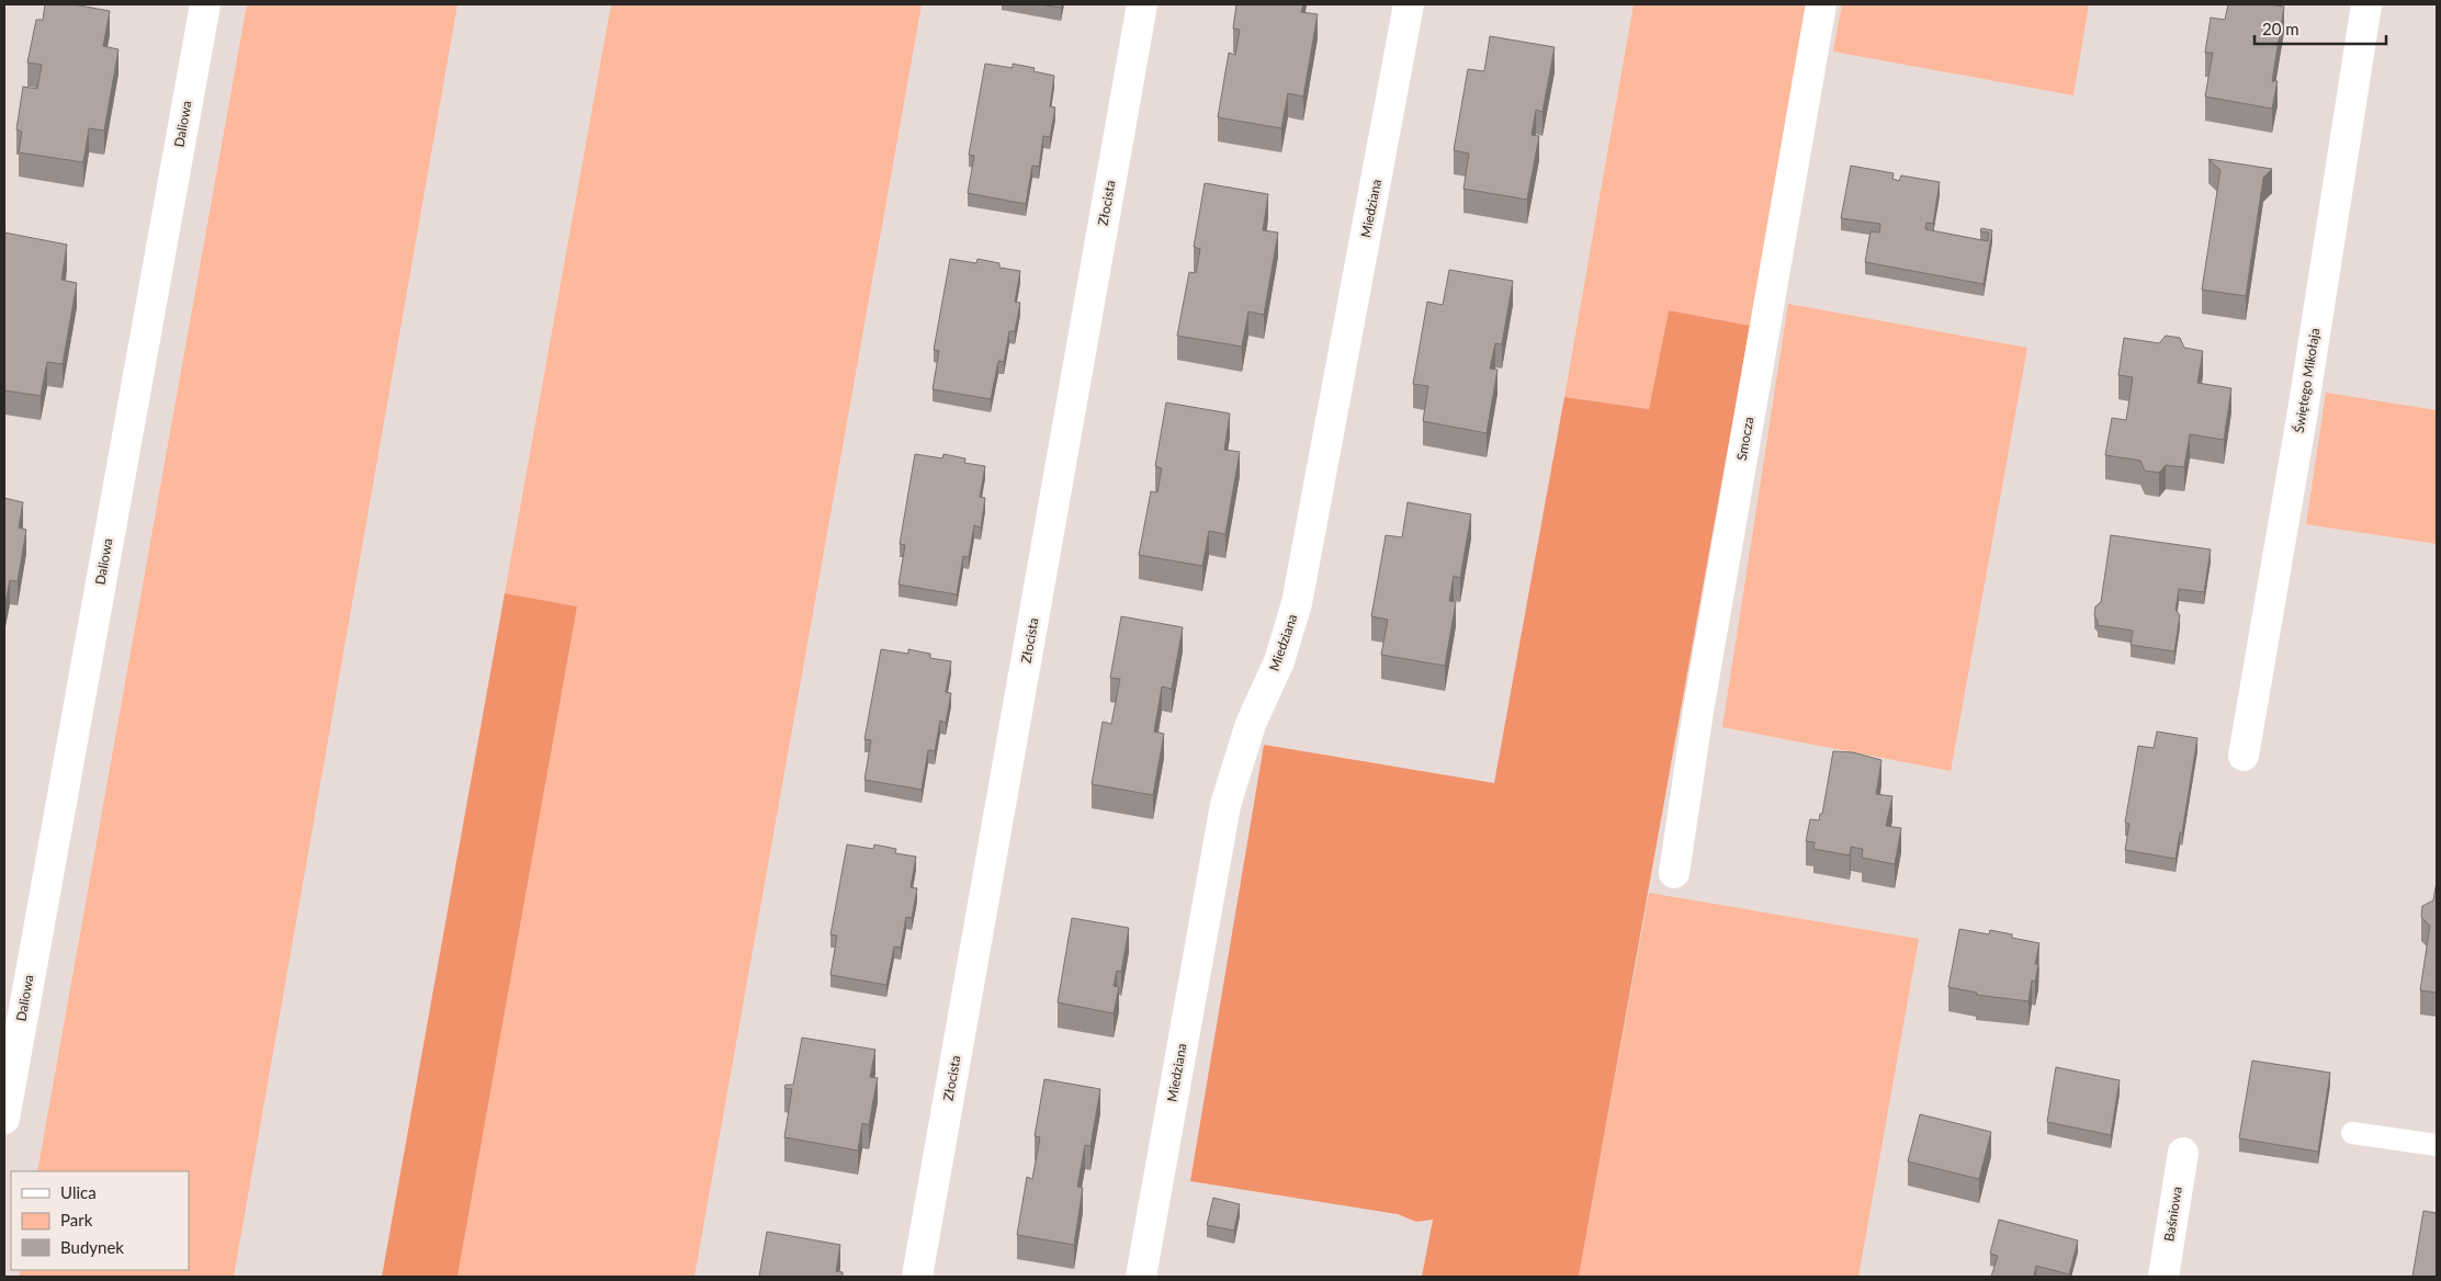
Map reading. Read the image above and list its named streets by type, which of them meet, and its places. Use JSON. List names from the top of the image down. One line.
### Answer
{"streets":{"street":["Daliowa","Złocista","Miedziana","Świętego Mikołaja","Smocza","Baśniowa"]},"legend":["Ulica","Park","Budynek"],"scale_bar":"20 m"}
